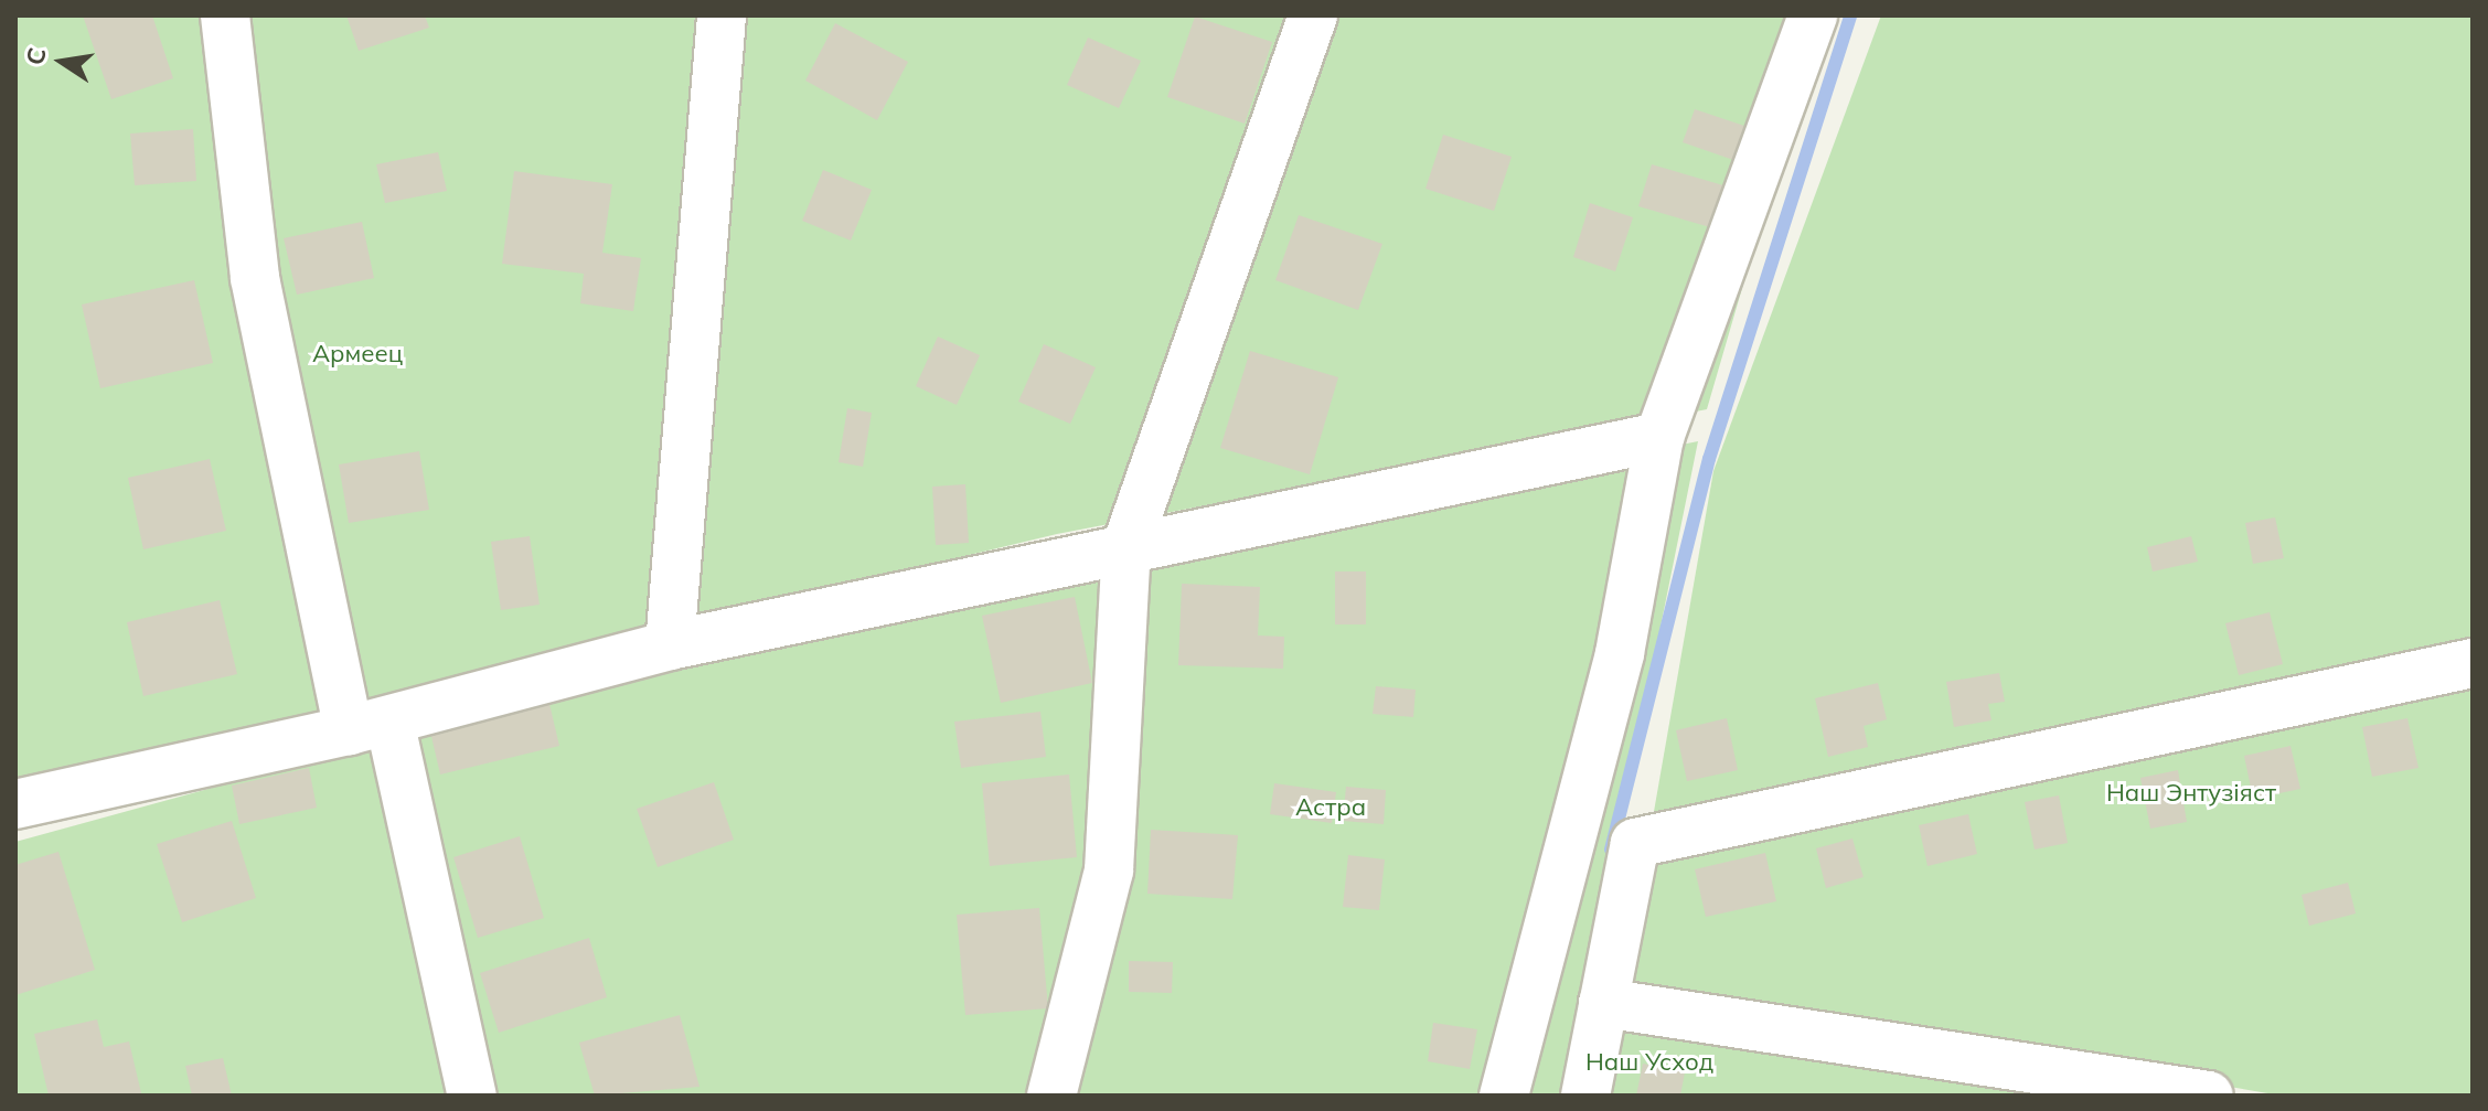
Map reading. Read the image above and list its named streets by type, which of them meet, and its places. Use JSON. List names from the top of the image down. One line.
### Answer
{"parks":["Армеец","Наш Энтузіяст","Астра","Наш Усход"],"north":"left"}
